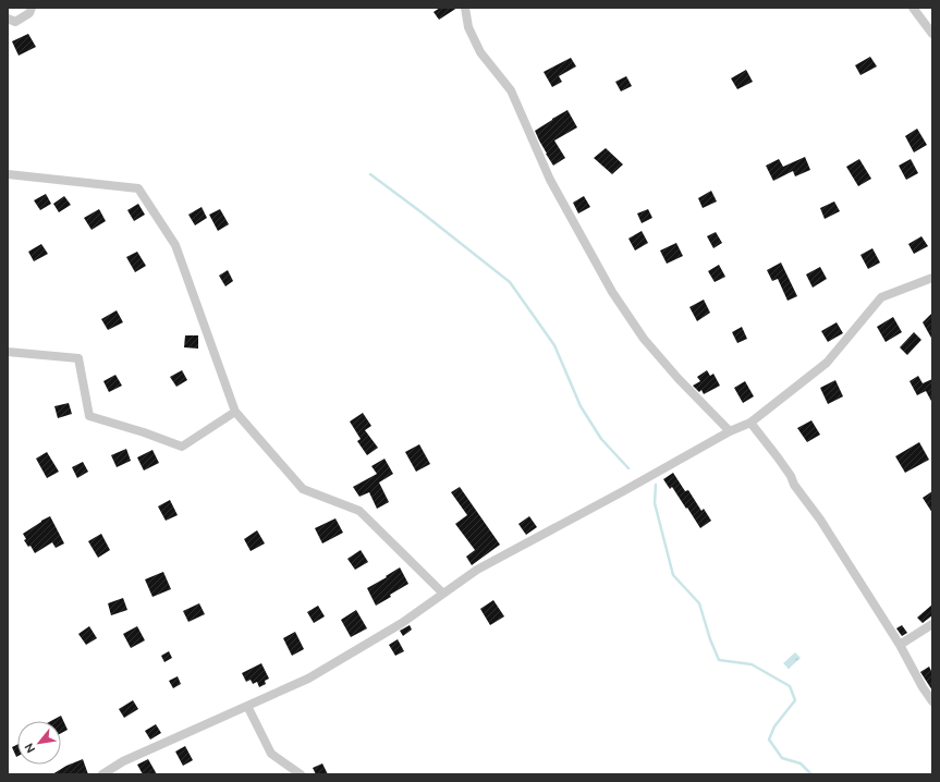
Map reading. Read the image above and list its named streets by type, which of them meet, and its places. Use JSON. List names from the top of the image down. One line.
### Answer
{"north":"bottom left"}
